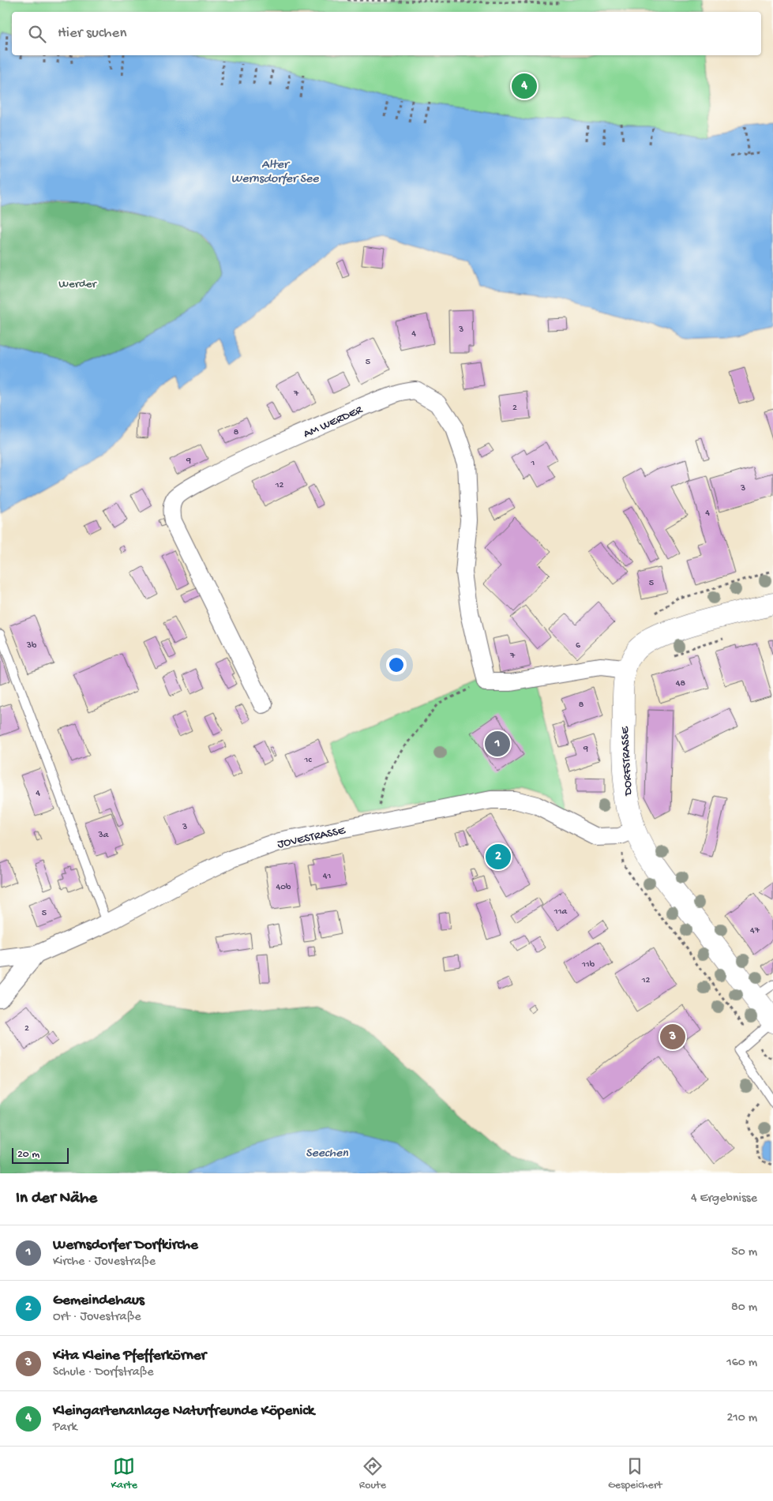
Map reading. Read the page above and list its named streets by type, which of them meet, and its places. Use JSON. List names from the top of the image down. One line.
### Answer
{"streets":{"street":["AM WERDER","DORFSTRASSE","JOVESTRASSE"]},"crossings":[["DORFSTRASSE","JOVESTRASSE"]],"water":["Alter Wernsdorfer See","Seechen"],"parks":["Werder"],"house_numbers":["3","4","5","7","2","8","9","1","12","3","4","5","3b","6","7","48","8","9","1c","4","3","3a","41","40b","11a","5","47","11b","12","2"],"scale_bar":"20 m","page":{"search":"Hier suchen","pins":["4","1","2","3"],"scale":"20 m","heading":["In der Nähe","4 Ergebnisse"],"list":[{"mark":"1","name":"Wernsdorfer Dorfkirche","note":"Kirche · Jovestraße","value":"50 m"},{"mark":"2","name":"Gemeindehaus","note":"Ort · Jovestraße","value":"80 m"},{"mark":"3","name":"Kita Kleine Pfefferkörner","note":"Schule · Dorfstraße","value":"160 m"},{"mark":"4","name":"Kleingartenanlage Naturfreunde Köpenick","note":"Park","value":"210 m"}],"nav":["Karte","Route","Gespeichert"]}}
